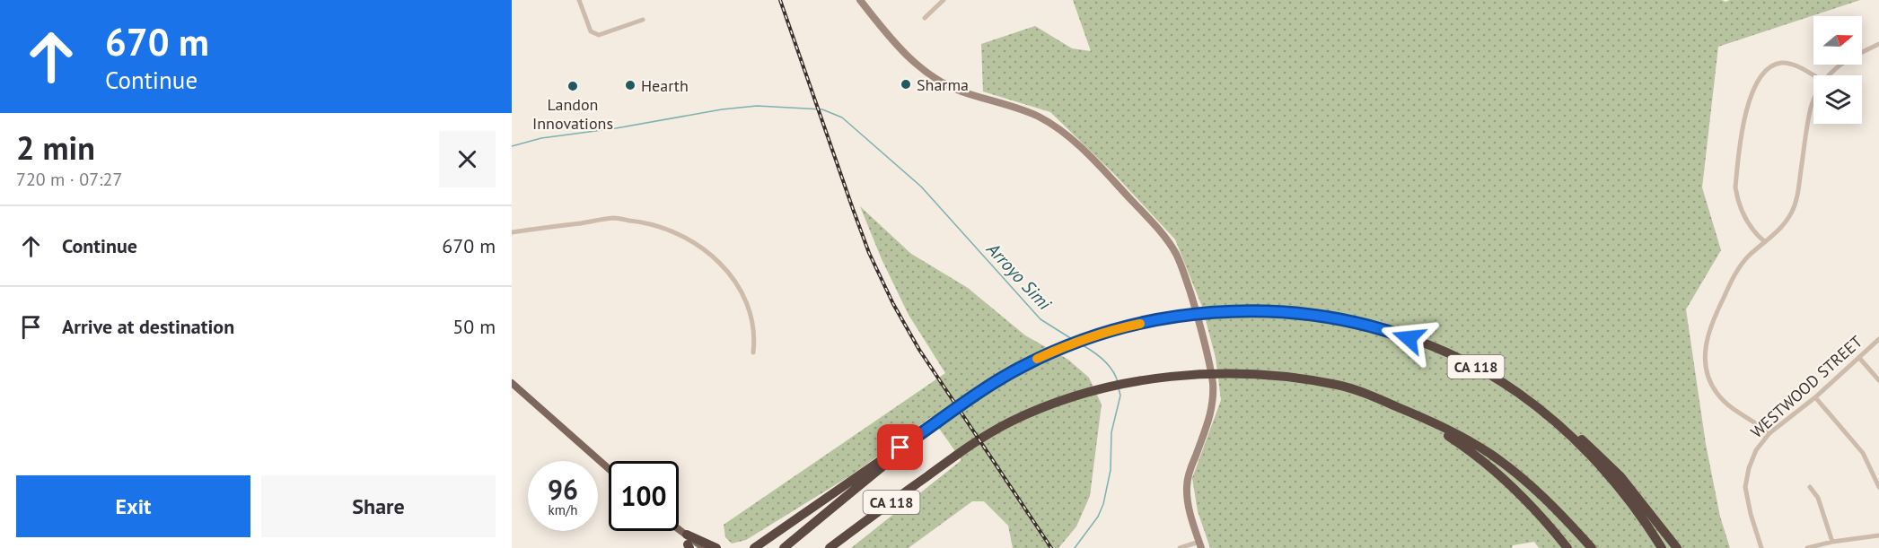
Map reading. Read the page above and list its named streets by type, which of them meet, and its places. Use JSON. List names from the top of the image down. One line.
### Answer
{"streets":{"highway":["CA 118"],"street":["WESTWOOD STREET"]},"water":["Arroyo Simi"],"places":["Sharma","Hearth","Landon Innovations"],"north":"right","page":{"turn":["670 m","Continue"],"heading":["2 min","720 m · 07:27"],"list":[{"name":"Continue","value":"670 m"},{"name":"Arrive at destination","value":"50 m"}],"speed":"96 km/h","limit":"100","buttons":["Exit","Share"]}}
